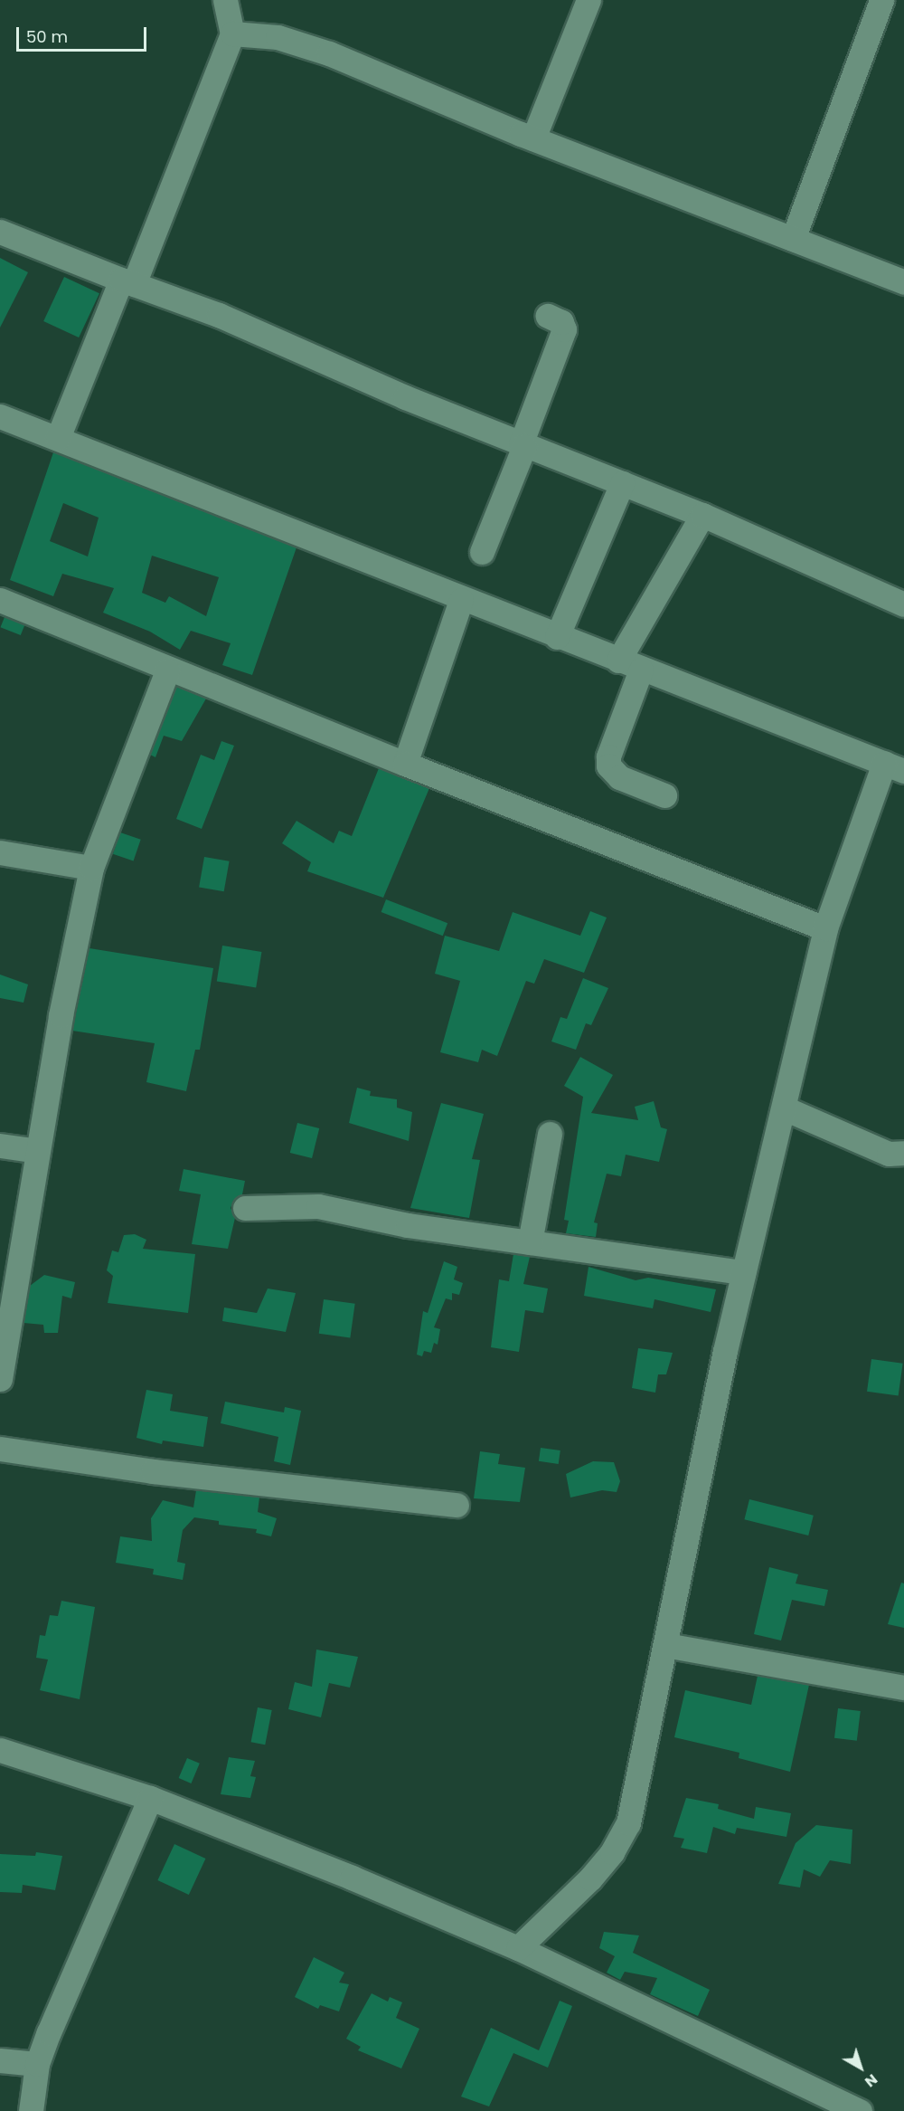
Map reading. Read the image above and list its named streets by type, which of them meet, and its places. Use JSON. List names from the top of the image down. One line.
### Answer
{"scale_bar":"50 m","north":"bottom right"}
